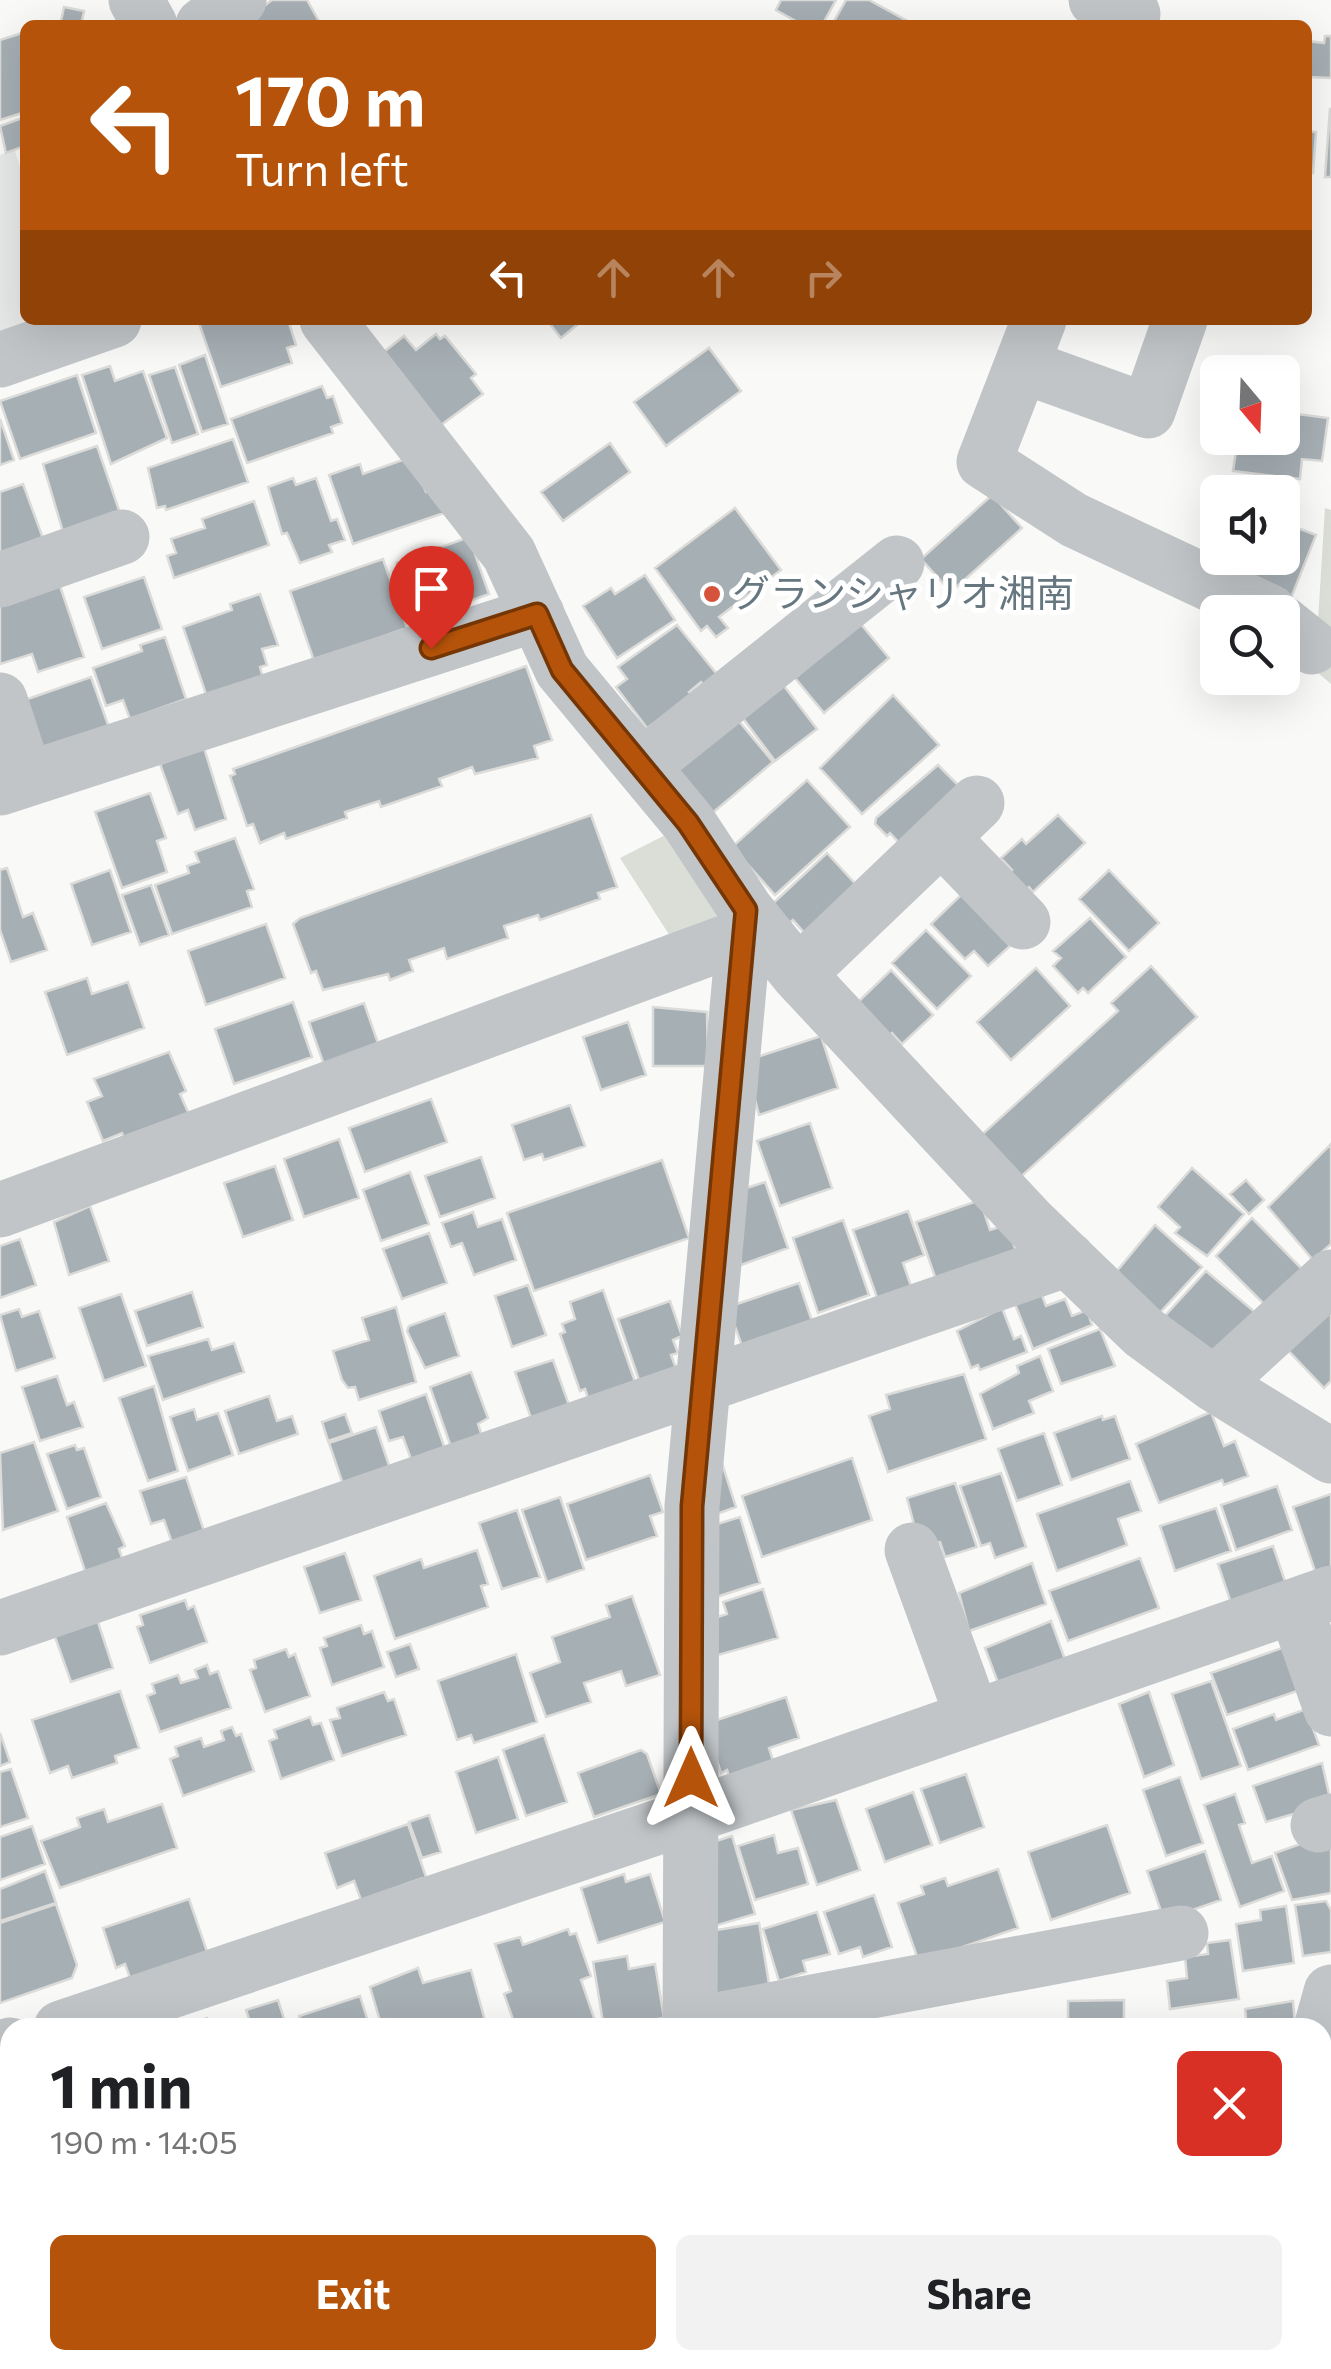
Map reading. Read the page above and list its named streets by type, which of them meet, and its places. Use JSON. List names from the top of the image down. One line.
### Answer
{"places":["グランシャリオ湘南"],"north":"bottom","page":{"turn":["170 m","Turn left"],"heading":["1 min","190 m · 14:05"],"buttons":["Exit","Share"]}}
